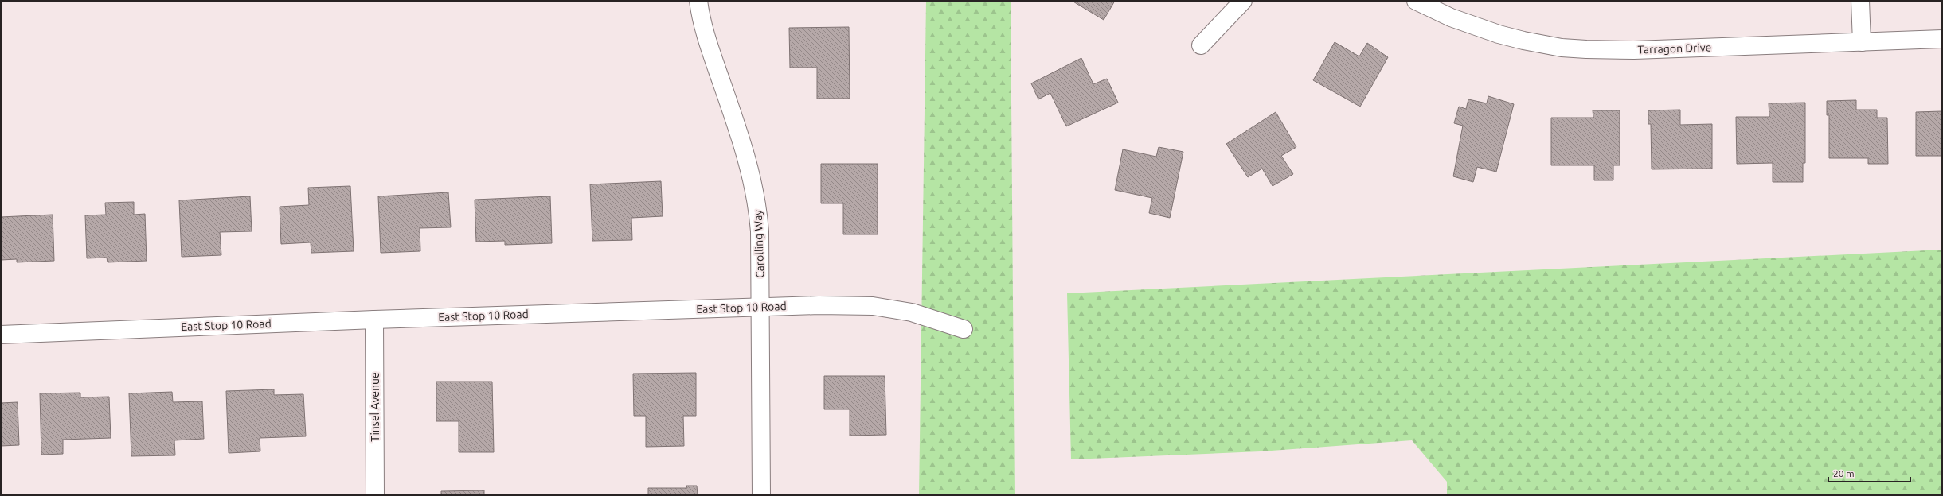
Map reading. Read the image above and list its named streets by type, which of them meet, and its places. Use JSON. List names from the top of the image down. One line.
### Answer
{"streets":{"street":["Tarragon Drive","Carolling Way","East Stop 10 Road","Tinsel Avenue"]},"crossings":[["Carolling Way","East Stop 10 Road"],["East Stop 10 Road","Tinsel Avenue"]],"scale_bar":"20 m"}
